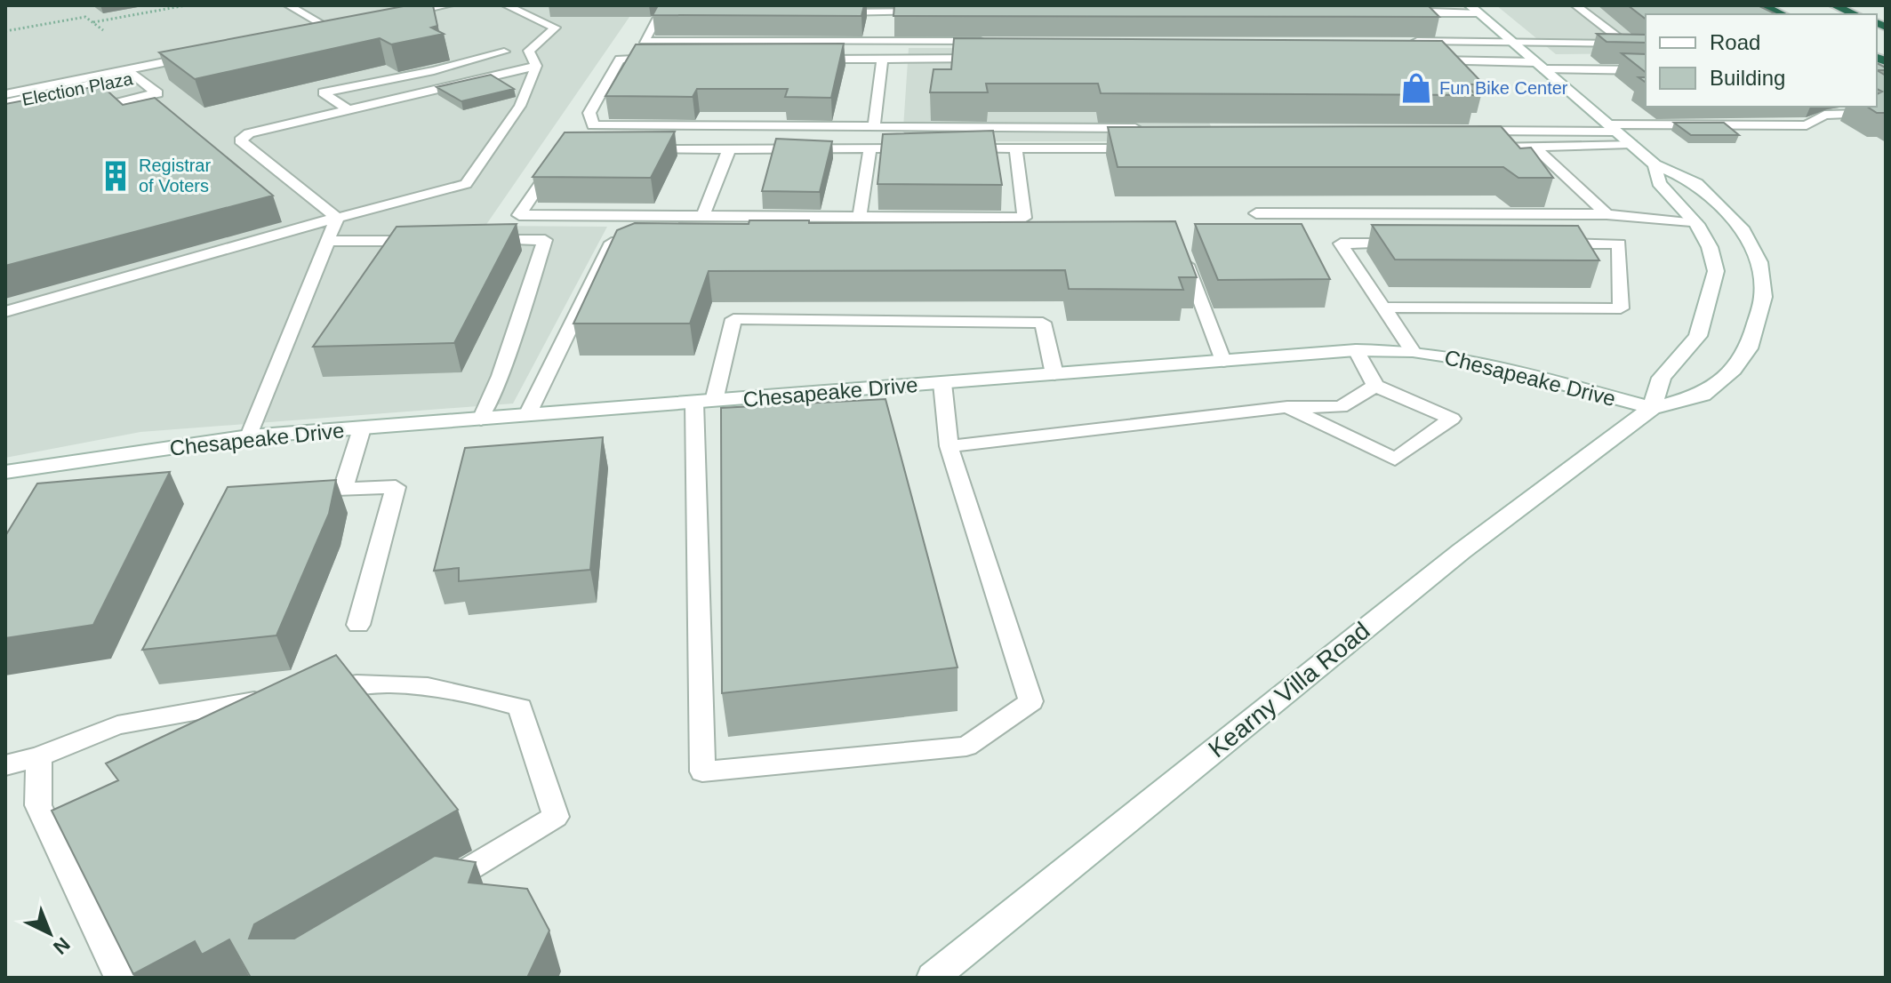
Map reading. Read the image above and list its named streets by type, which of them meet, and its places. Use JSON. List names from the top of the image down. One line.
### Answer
{"streets":{"main road":["Election Plaza","Chesapeake Drive","Kearny Villa Road"]},"crossings":[["Chesapeake Drive","Kearny Villa Road"]],"places":{"shop":["Fun Bike Center"],"building":["Registrar of Voters"]},"legend":["Road","Building"],"north":"bottom right"}
